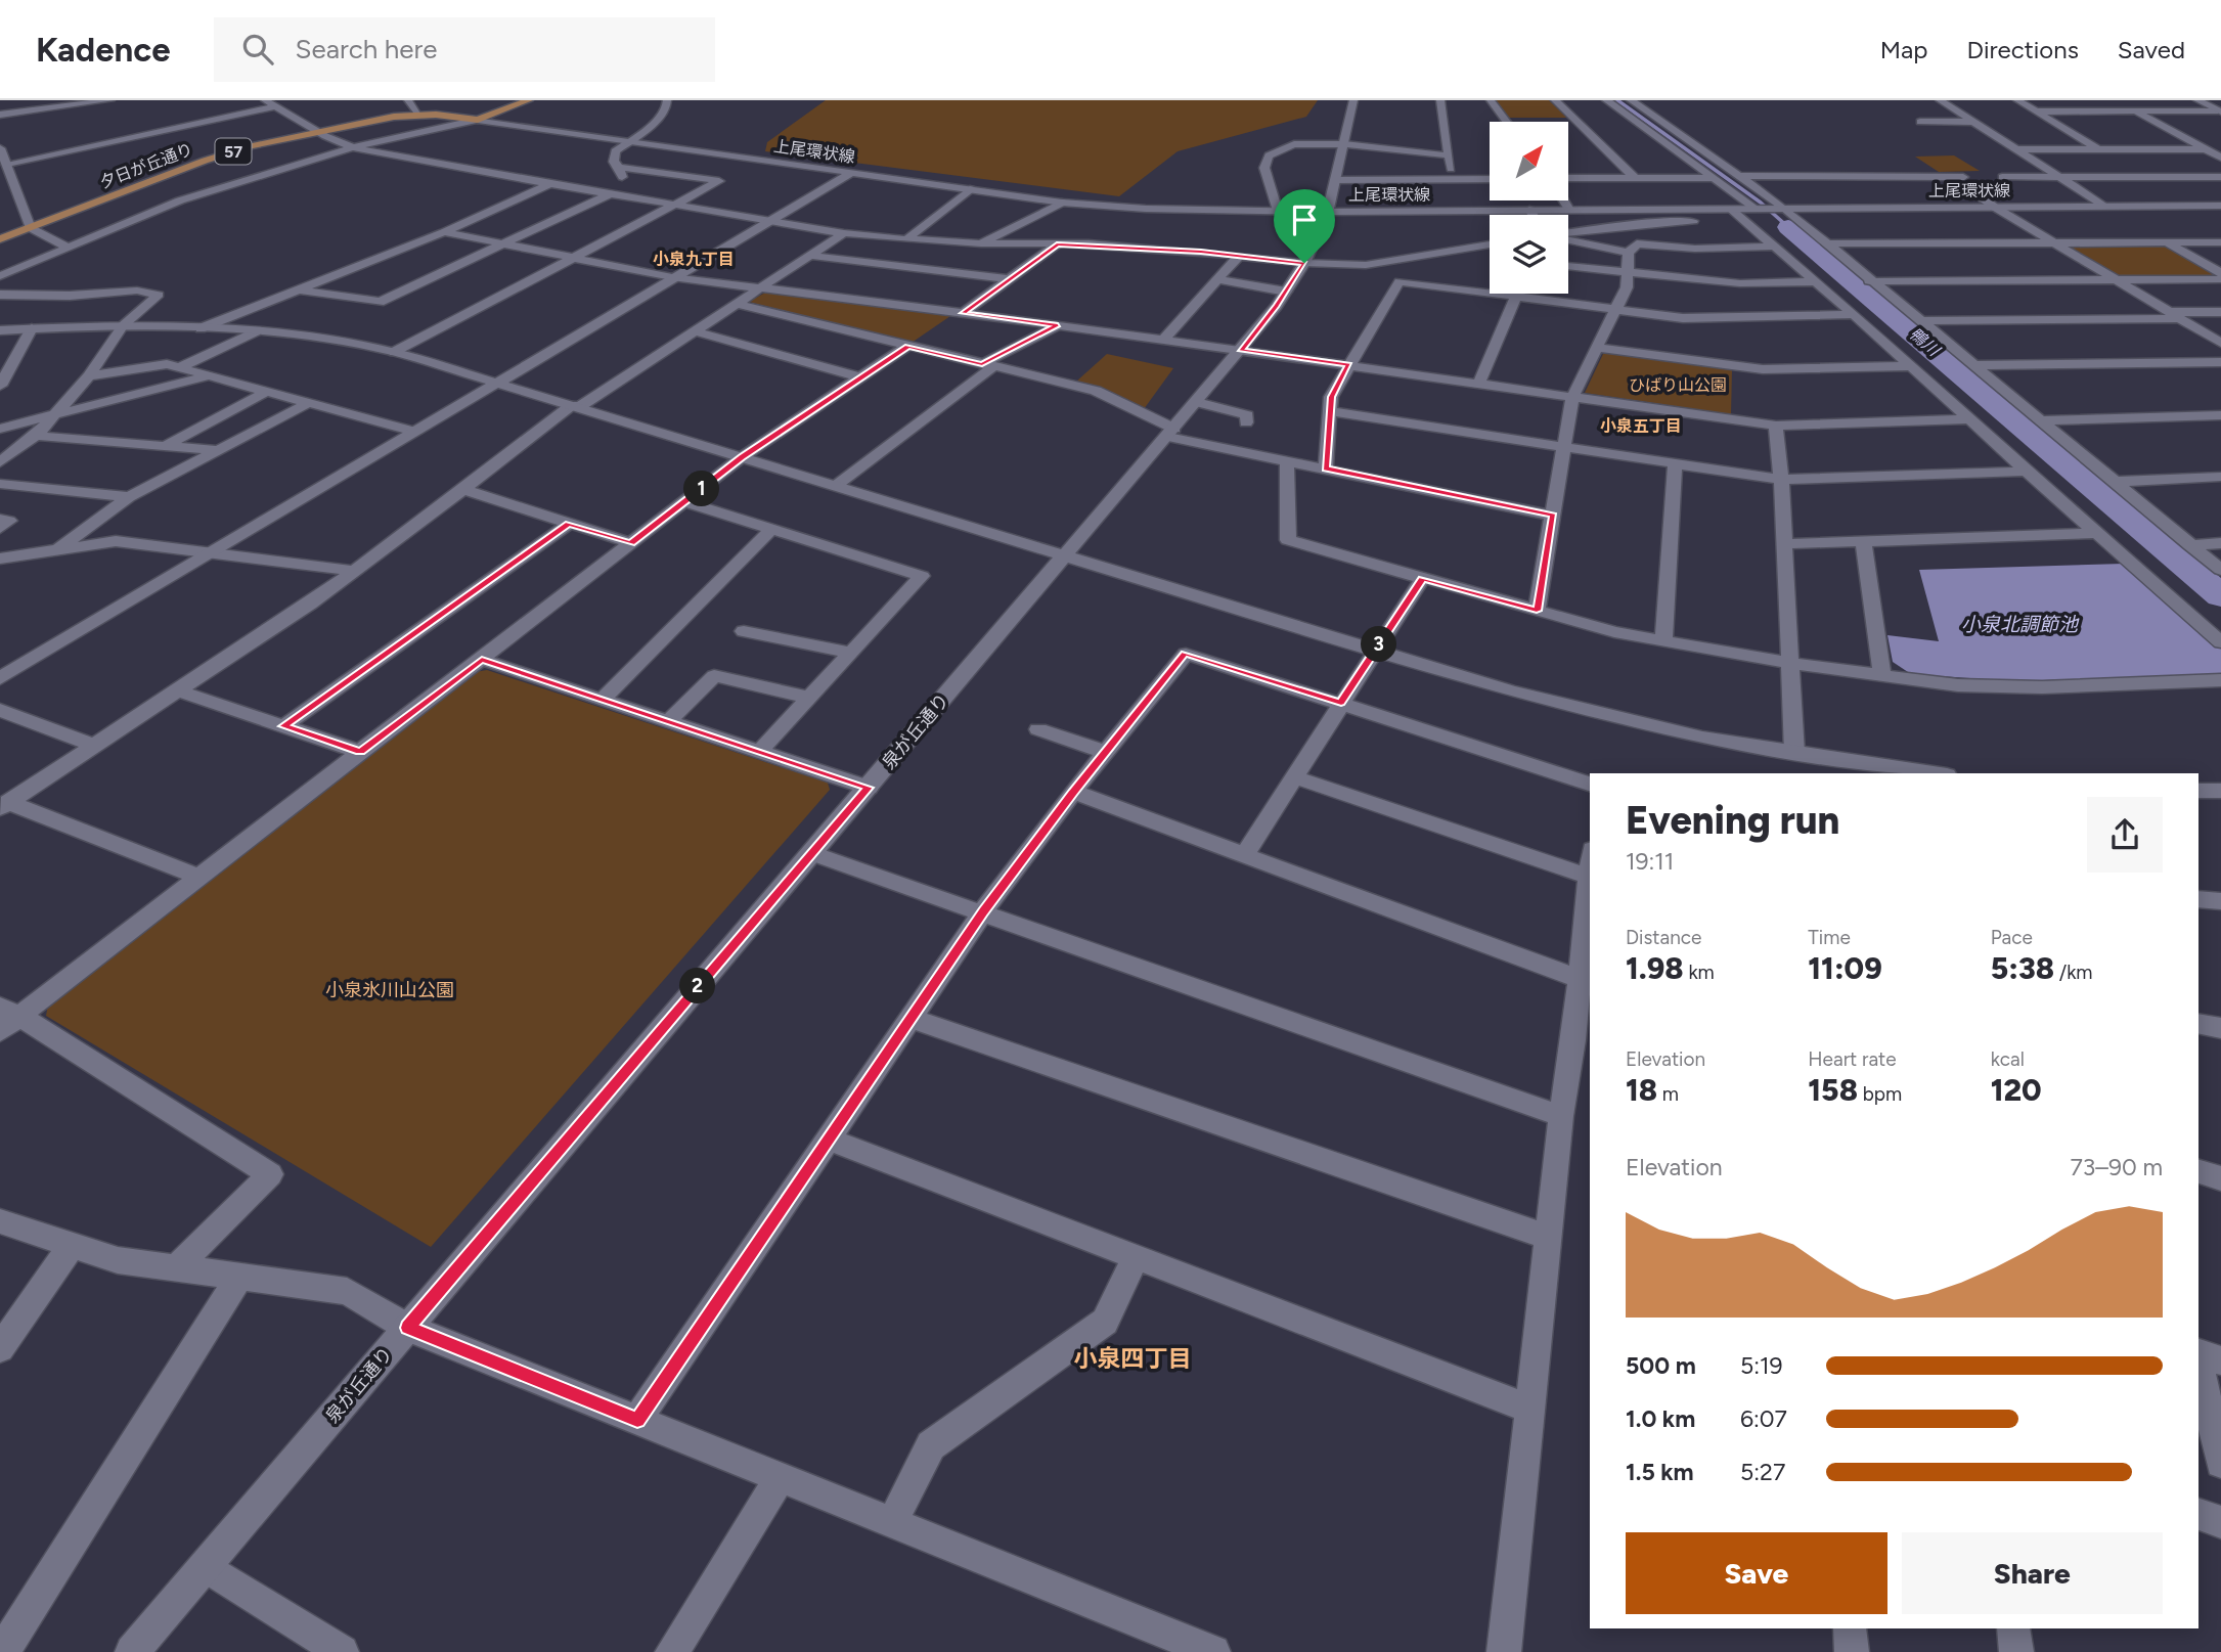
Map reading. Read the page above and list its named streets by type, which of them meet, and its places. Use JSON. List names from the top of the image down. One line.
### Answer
{"streets":{"main road":["57","夕日が丘通り"],"street":["上尾環状線","泉が丘通り"]},"crossings":[["57","上尾環状線"],["57","夕日が丘通り"],["上尾環状線","夕日が丘通り"],["上尾環状線","泉が丘通り"]],"districts":["小泉九丁目","小泉五丁目","小泉四丁目"],"water":["鴨川","小泉北調節池"],"parks":["ひばり山公園","小泉氷川山公園"],"north":"top right","page":{"header":"Kadence","search":"Search here","nav":["Map","Directions","Saved"],"pins":["1","3","2"],"heading":["Evening run","19:11"],"stats":[["Distance","1.98 km"],["Time","11:09"],["Pace","5:38 /km"],["Elevation","18 m"],["Heart rate","158 bpm"],["kcal","120"]],"chart":["Elevation","73–90 m"],"list":[{"name":"500 m","note":"5:19"},{"name":"1.0 km","note":"6:07"},{"name":"1.5 km","note":"5:27"}],"buttons":["Save","Share"]}}
